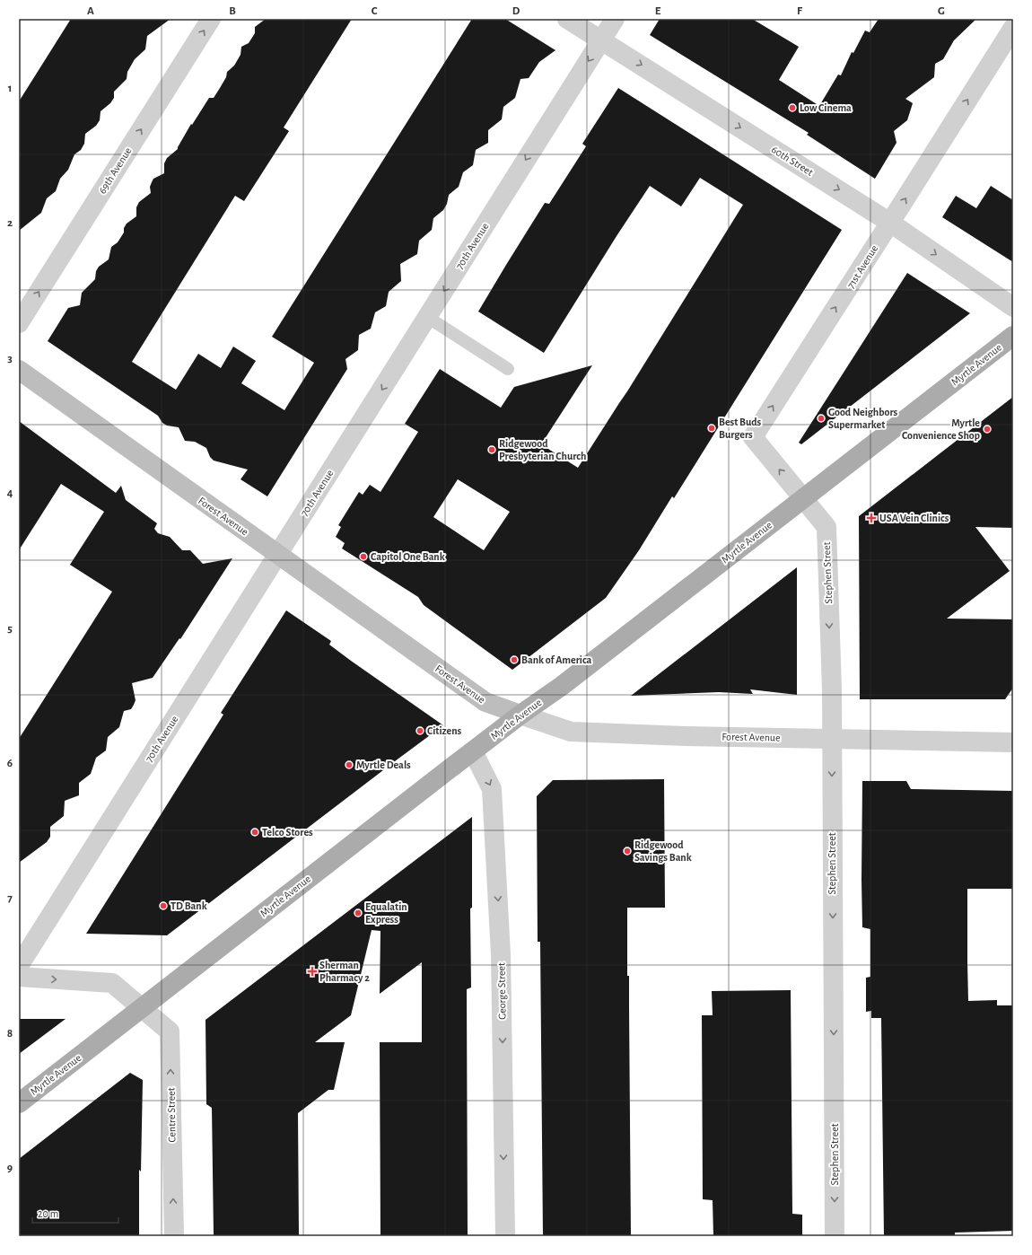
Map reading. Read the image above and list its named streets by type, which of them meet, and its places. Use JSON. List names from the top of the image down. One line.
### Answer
{"streets":{"main road":["Myrtle Avenue"],"street":["60th Street","69th Avenue","70th Avenue","71st Avenue","Forest Avenue","Stephen Street","George Street","Centre Street"]},"crossings":[["60th Street","70th Avenue"],["60th Street","71st Avenue"],["70th Avenue","Forest Avenue"],["71st Avenue","Myrtle Avenue"],["71st Avenue","Stephen Street"],["Myrtle Avenue","Forest Avenue"],["Myrtle Avenue","Stephen Street"],["Myrtle Avenue","George Street"],["Myrtle Avenue","Centre Street"],["Forest Avenue","Stephen Street"]],"one_way":["60th Street","69th Avenue","70th Avenue","71st Avenue","Stephen Street","George Street"],"places":{"other":["Low Cinema","Good Neighbors Supermarket","Best Buds Burgers","Myrtle Convenience Shop","Ridgewood Presbyterian Church","Capitol One Bank","Bank of America","Citizens","Myrtle Deals","Telco Stores","Ridgewood Savings Bank","TD Bank","Equalatin Express"],"health":["USA Vein Clinics","Sherman Pharmacy 2"]},"scale_bar":"20 m","grid":{"columns":["A","B","C","D","E","F","G"],"rows":["1","2","3","4","5","6","7","8","9"]}}
